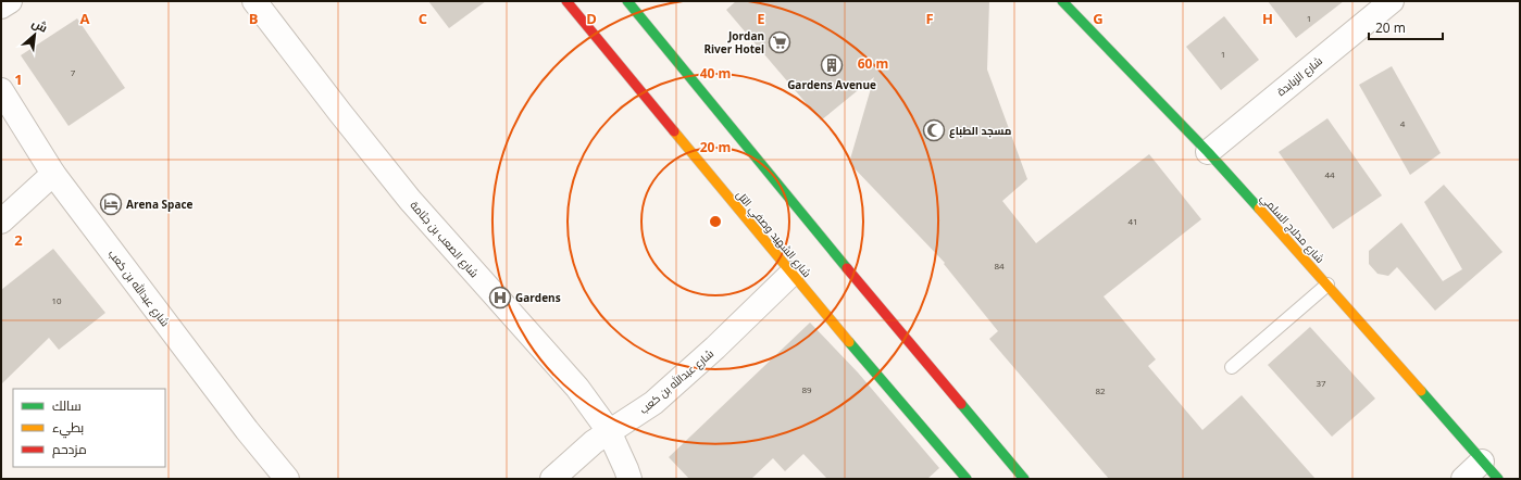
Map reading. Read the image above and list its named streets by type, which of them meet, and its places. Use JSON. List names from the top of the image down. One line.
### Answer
{"streets":{"main road":["شارع مدلاج السلمي","شارع الشهيد وصفي التل"],"street":["شارع الزبابدة","شارع الصعب بن جثامة","شارع عبدالله بن كعب"]},"crossings":[["شارع الزبابدة","شارع مدلاج السلمي"],["شارع الشهيد وصفي التل","شارع عبدالله بن كعب"],["شارع الصعب بن جثامة","شارع عبدالله بن كعب"]],"places":{"supermarket":["Jordan River Hotel"],"building":["Gardens Avenue"],"mosque":["مسجد الطباع"],"hotel":["Arena Space"],"hospital":["Gardens"]},"house_numbers":["1","1","7","4","44","41","84","10","37","89","82"],"legend":["سالك","بطيء","مزدحم"],"scale_bar":"20 m","north":"top right","grid":{"columns":["A","B","C","D","E","F","G","H"],"rows":["1","2"]},"rings":["60 m","40 m","20 m"]}
